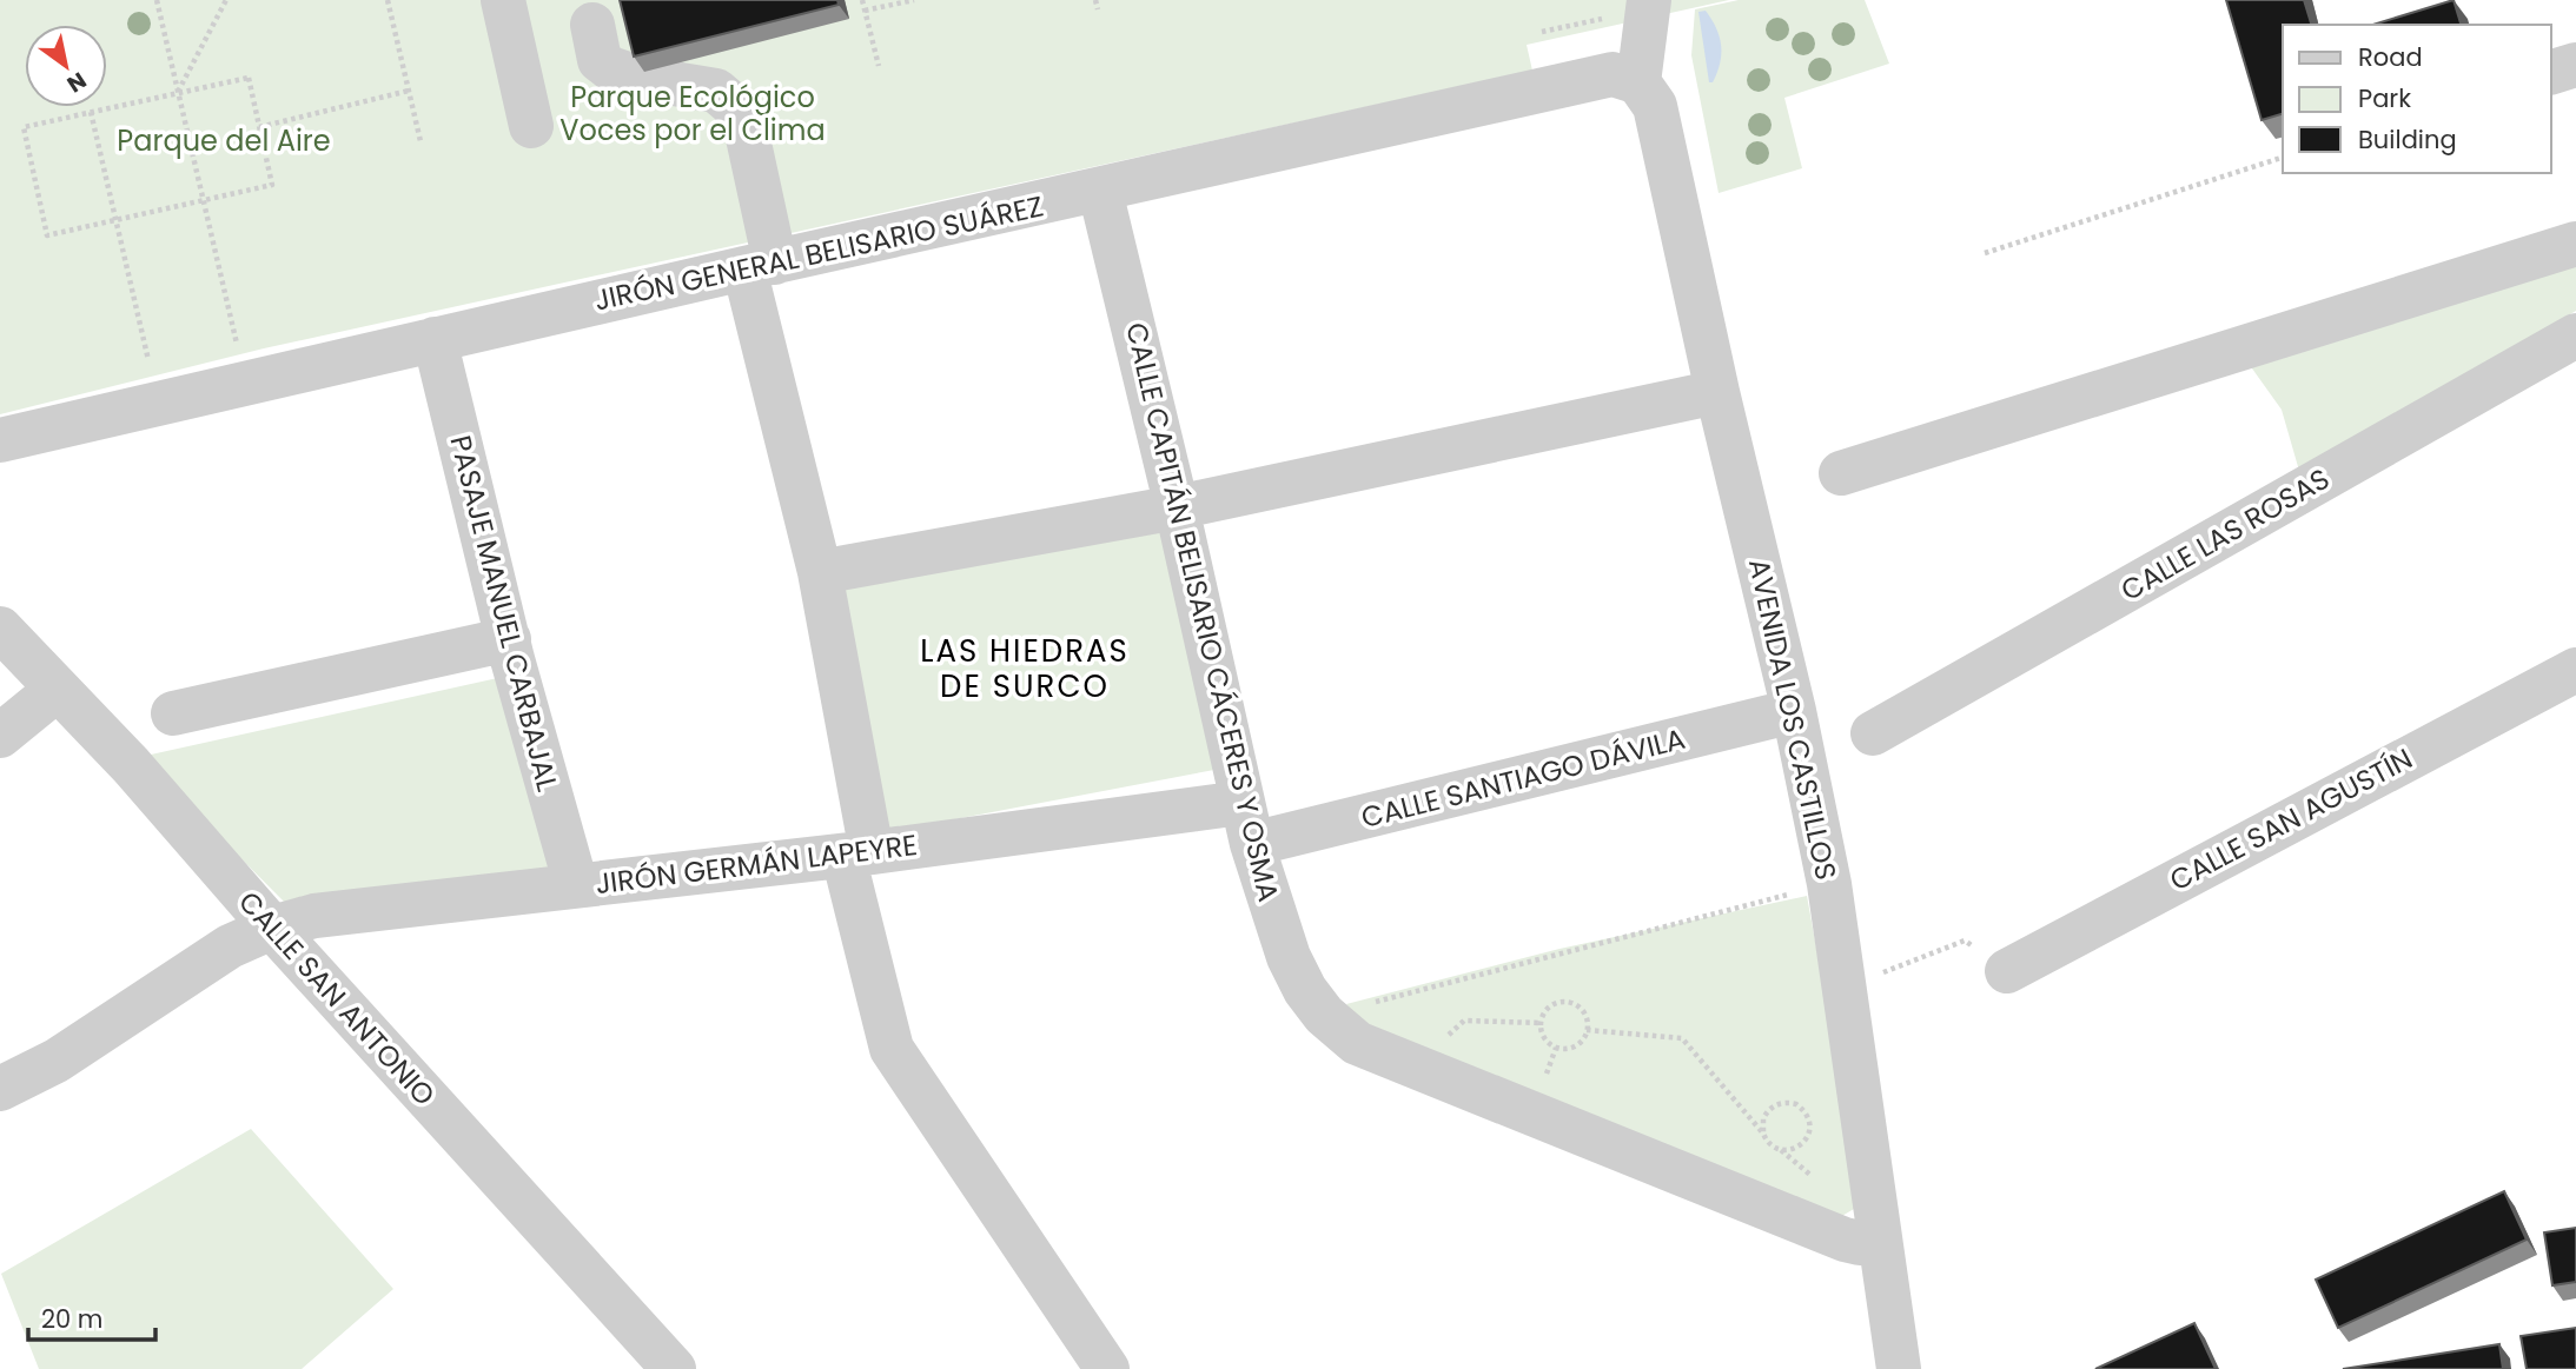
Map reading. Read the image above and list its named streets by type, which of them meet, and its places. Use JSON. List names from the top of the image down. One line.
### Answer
{"streets":{"street":["JIRÓN GENERAL BELISARIO SUÁREZ","CALLE LAS ROSAS","CALLE CAPITÁN BELISARIO CÁCERES Y OSMA","PASAJE MANUEL CARBAJAL","AVENIDA LOS CASTILLOS","CALLE SANTIAGO DÁVILA","CALLE SAN AGUSTÍN","JIRÓN GERMÁN LAPEYRE","CALLE SAN ANTONIO"]},"crossings":[["JIRÓN GENERAL BELISARIO SUÁREZ","CALLE CAPITÁN BELISARIO CÁCERES Y OSMA"],["JIRÓN GENERAL BELISARIO SUÁREZ","PASAJE MANUEL CARBAJAL"],["JIRÓN GENERAL BELISARIO SUÁREZ","AVENIDA LOS CASTILLOS"],["CALLE CAPITÁN BELISARIO CÁCERES Y OSMA","AVENIDA LOS CASTILLOS"],["CALLE CAPITÁN BELISARIO CÁCERES Y OSMA","CALLE SANTIAGO DÁVILA"],["CALLE CAPITÁN BELISARIO CÁCERES Y OSMA","JIRÓN GERMÁN LAPEYRE"],["PASAJE MANUEL CARBAJAL","JIRÓN GERMÁN LAPEYRE"],["AVENIDA LOS CASTILLOS","CALLE SANTIAGO DÁVILA"],["CALLE SANTIAGO DÁVILA","JIRÓN GERMÁN LAPEYRE"],["JIRÓN GERMÁN LAPEYRE","CALLE SAN ANTONIO"]],"districts":["LAS HIEDRAS DE SURCO"],"parks":["Parque Ecológico Voces por el Clima","Parque del Aire"],"legend":["Road","Park","Building"],"scale_bar":"20 m","north":"bottom right"}
